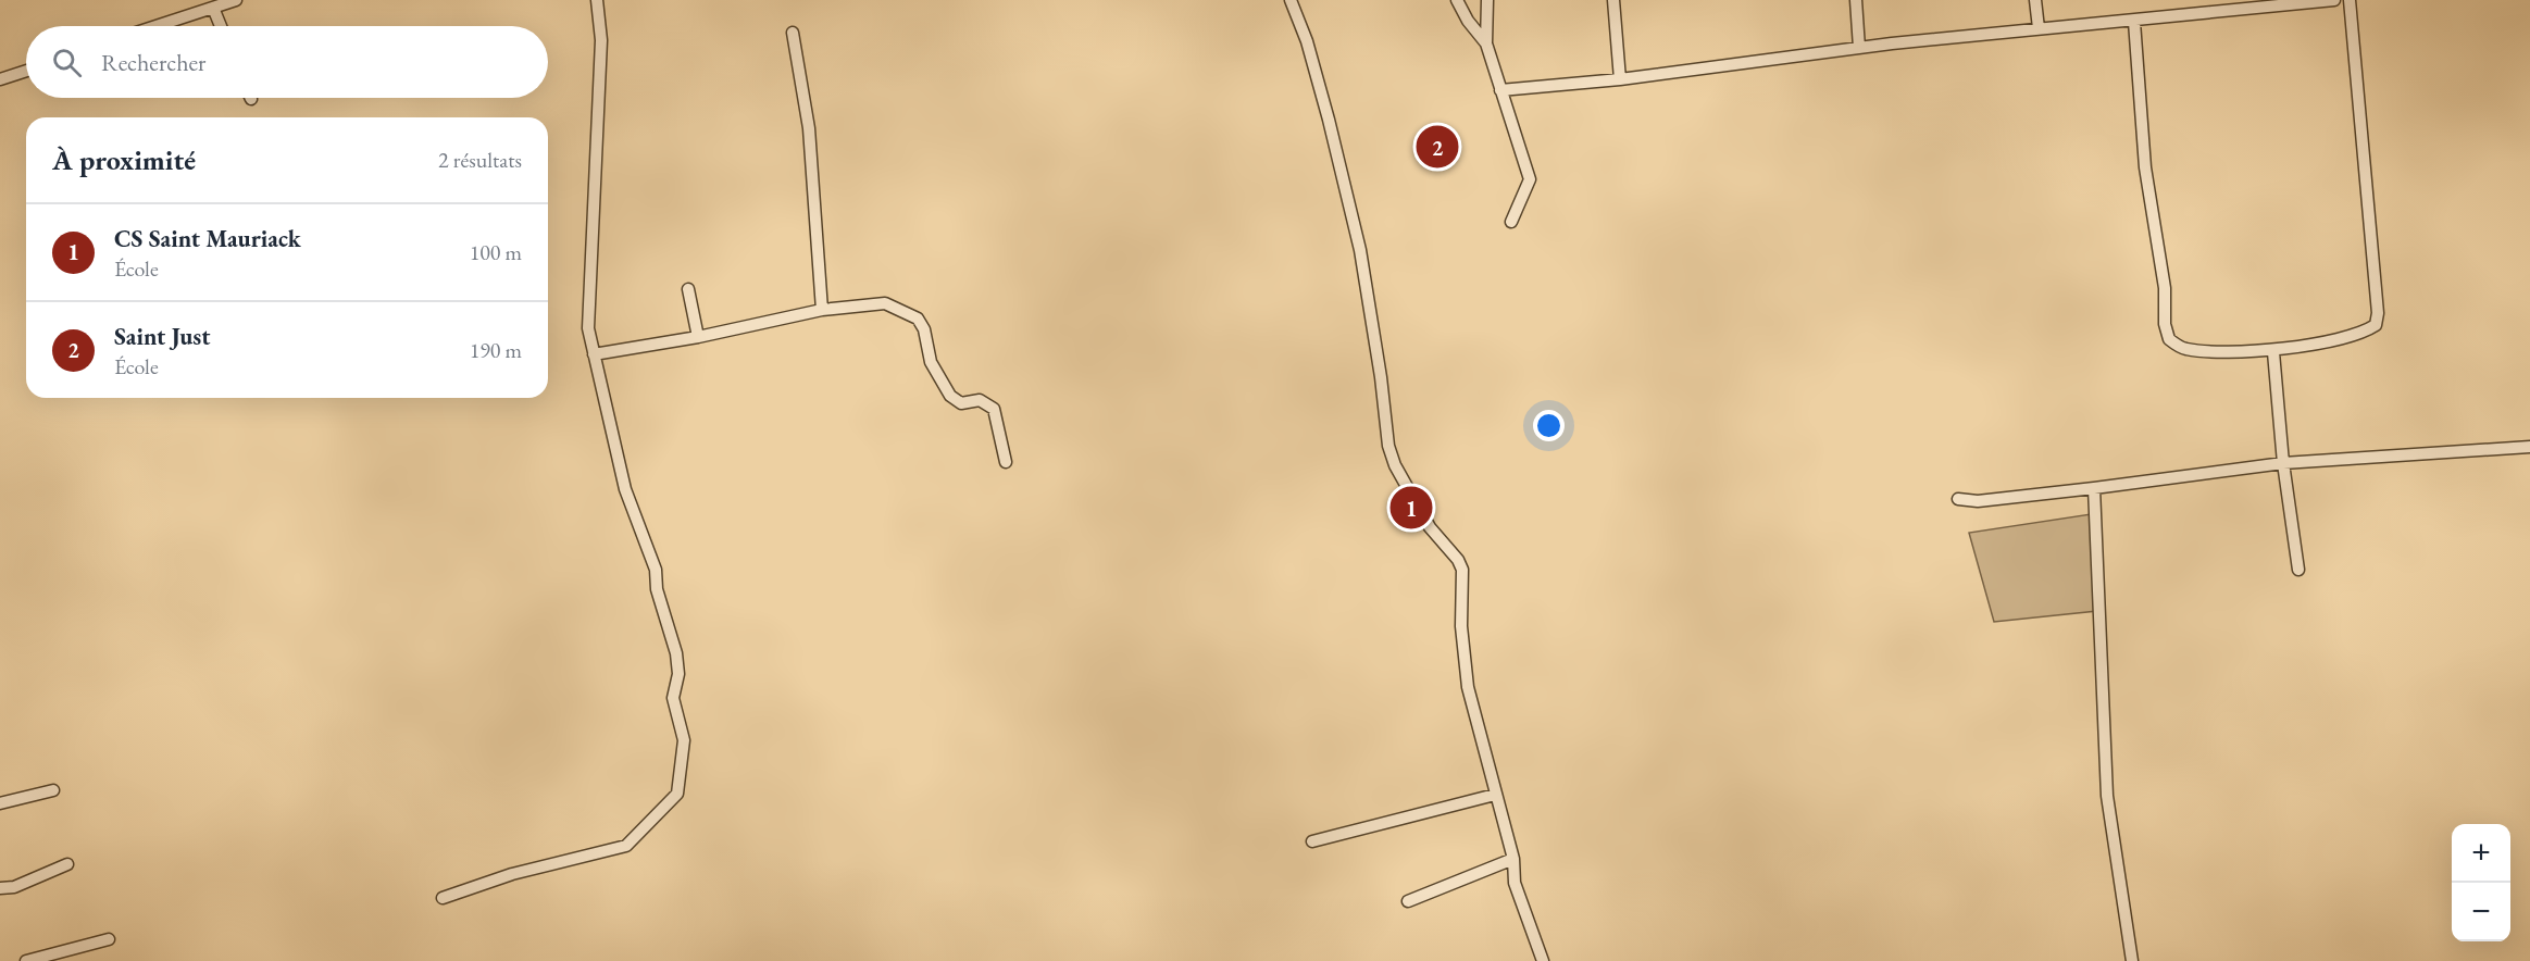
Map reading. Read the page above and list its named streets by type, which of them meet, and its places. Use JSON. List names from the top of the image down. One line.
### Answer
{"page":{"search":"Rechercher","heading":["À proximité","2 résultats"],"pins":["2","1"],"list":[{"mark":"1","name":"CS Saint Mauriack","note":"École","value":"100 m"},{"mark":"2","name":"Saint Just","note":"École","value":"190 m"}],"map_buttons":["+","−"]}}
